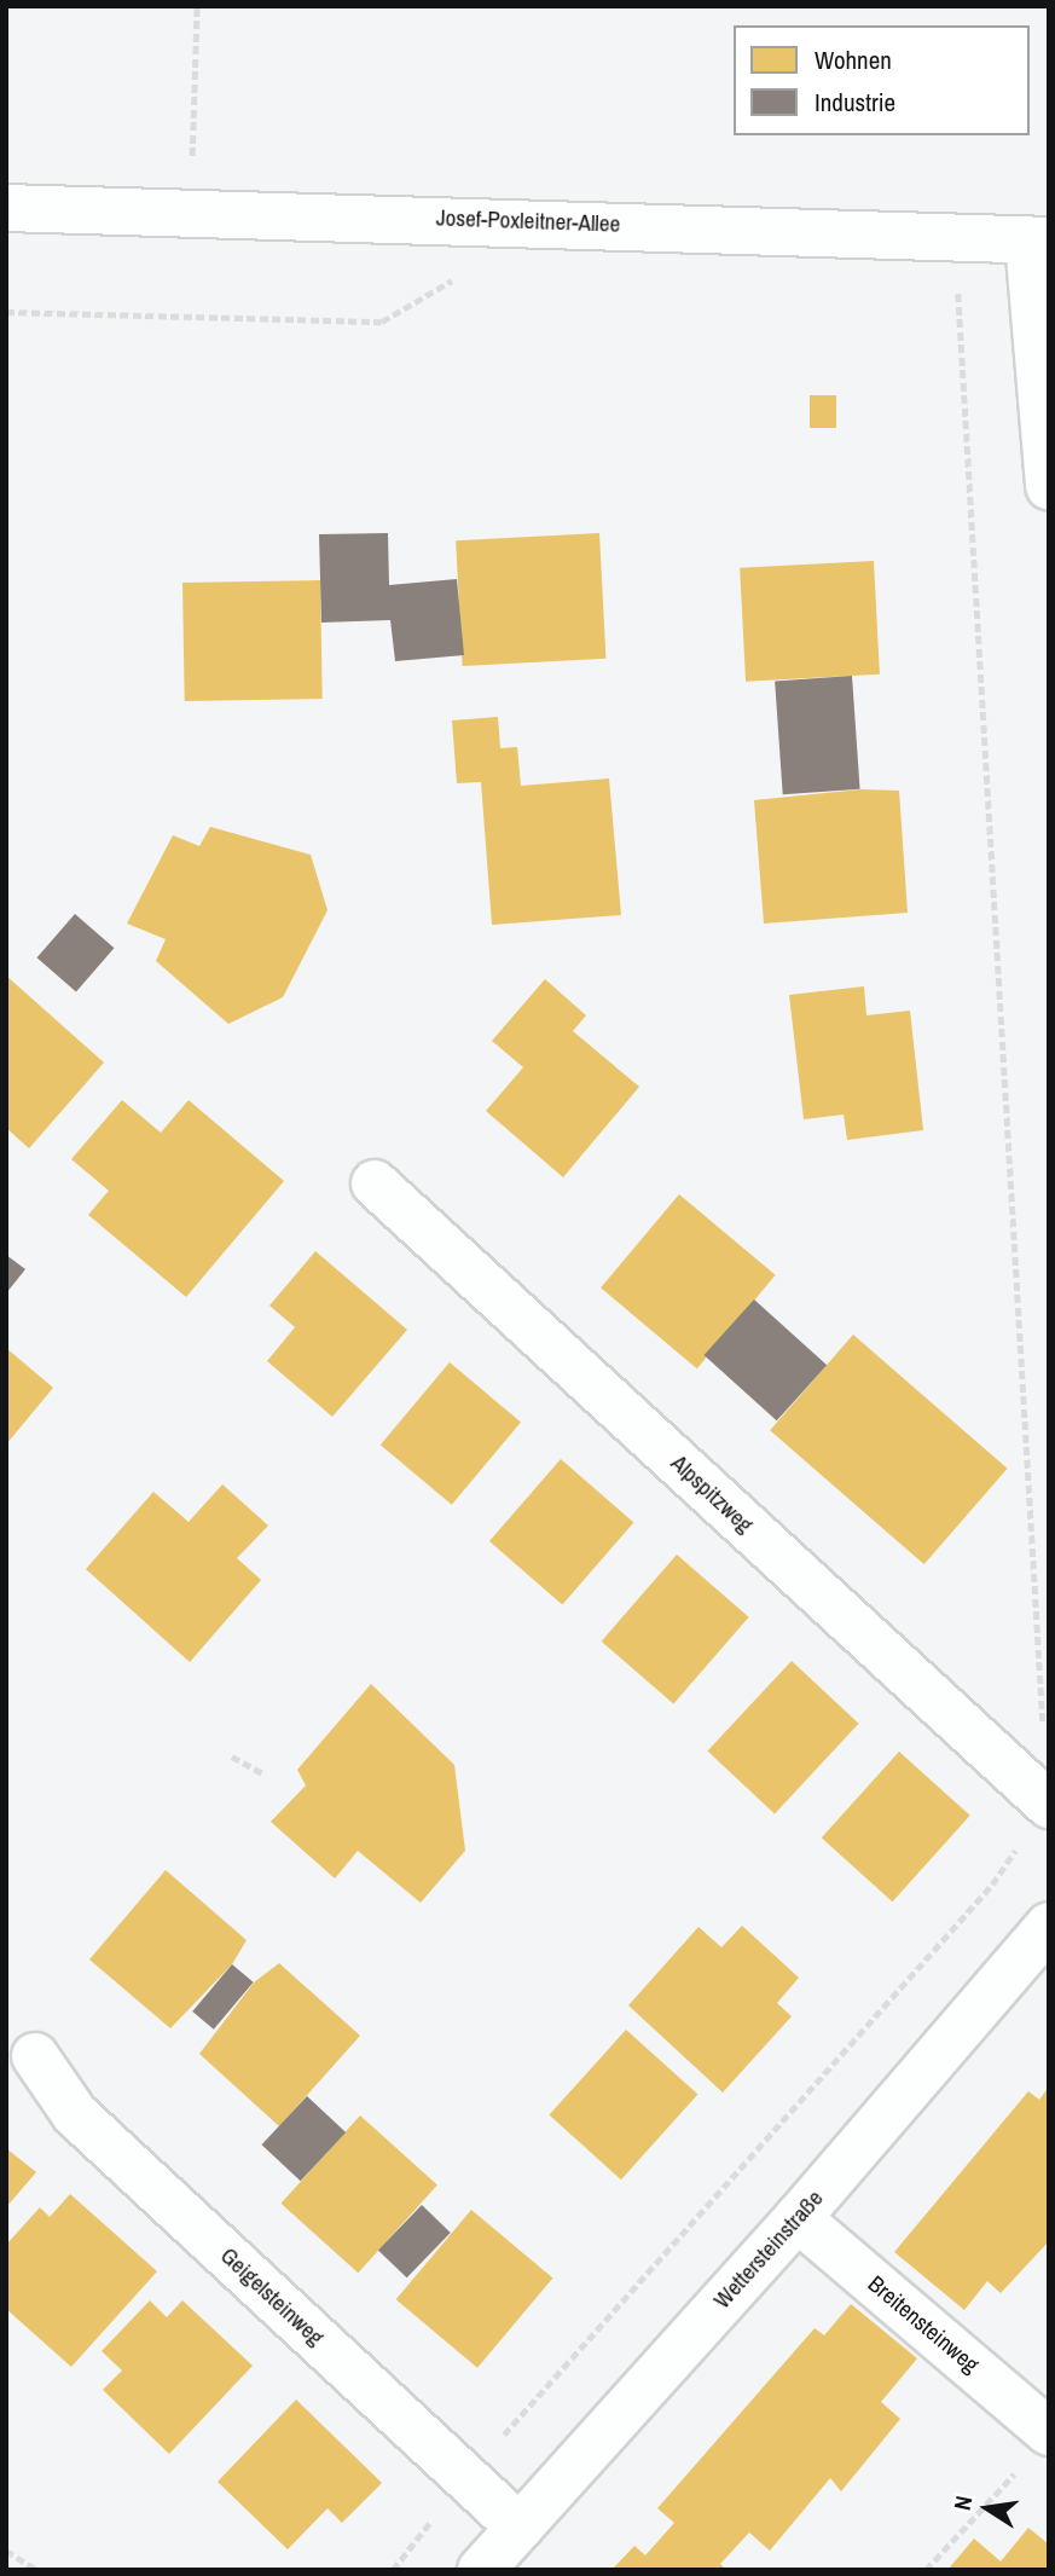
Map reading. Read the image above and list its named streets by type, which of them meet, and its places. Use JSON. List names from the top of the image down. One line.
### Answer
{"streets":{"street":["Josef-Poxleitner-Allee","Alpspitzweg","Wettersteinstraße","Geigelsteinweg","Breitensteinweg"]},"crossings":[["Wettersteinstraße","Geigelsteinweg"],["Wettersteinstraße","Breitensteinweg"]],"legend":["Wohnen","Industrie"],"north":"left"}
